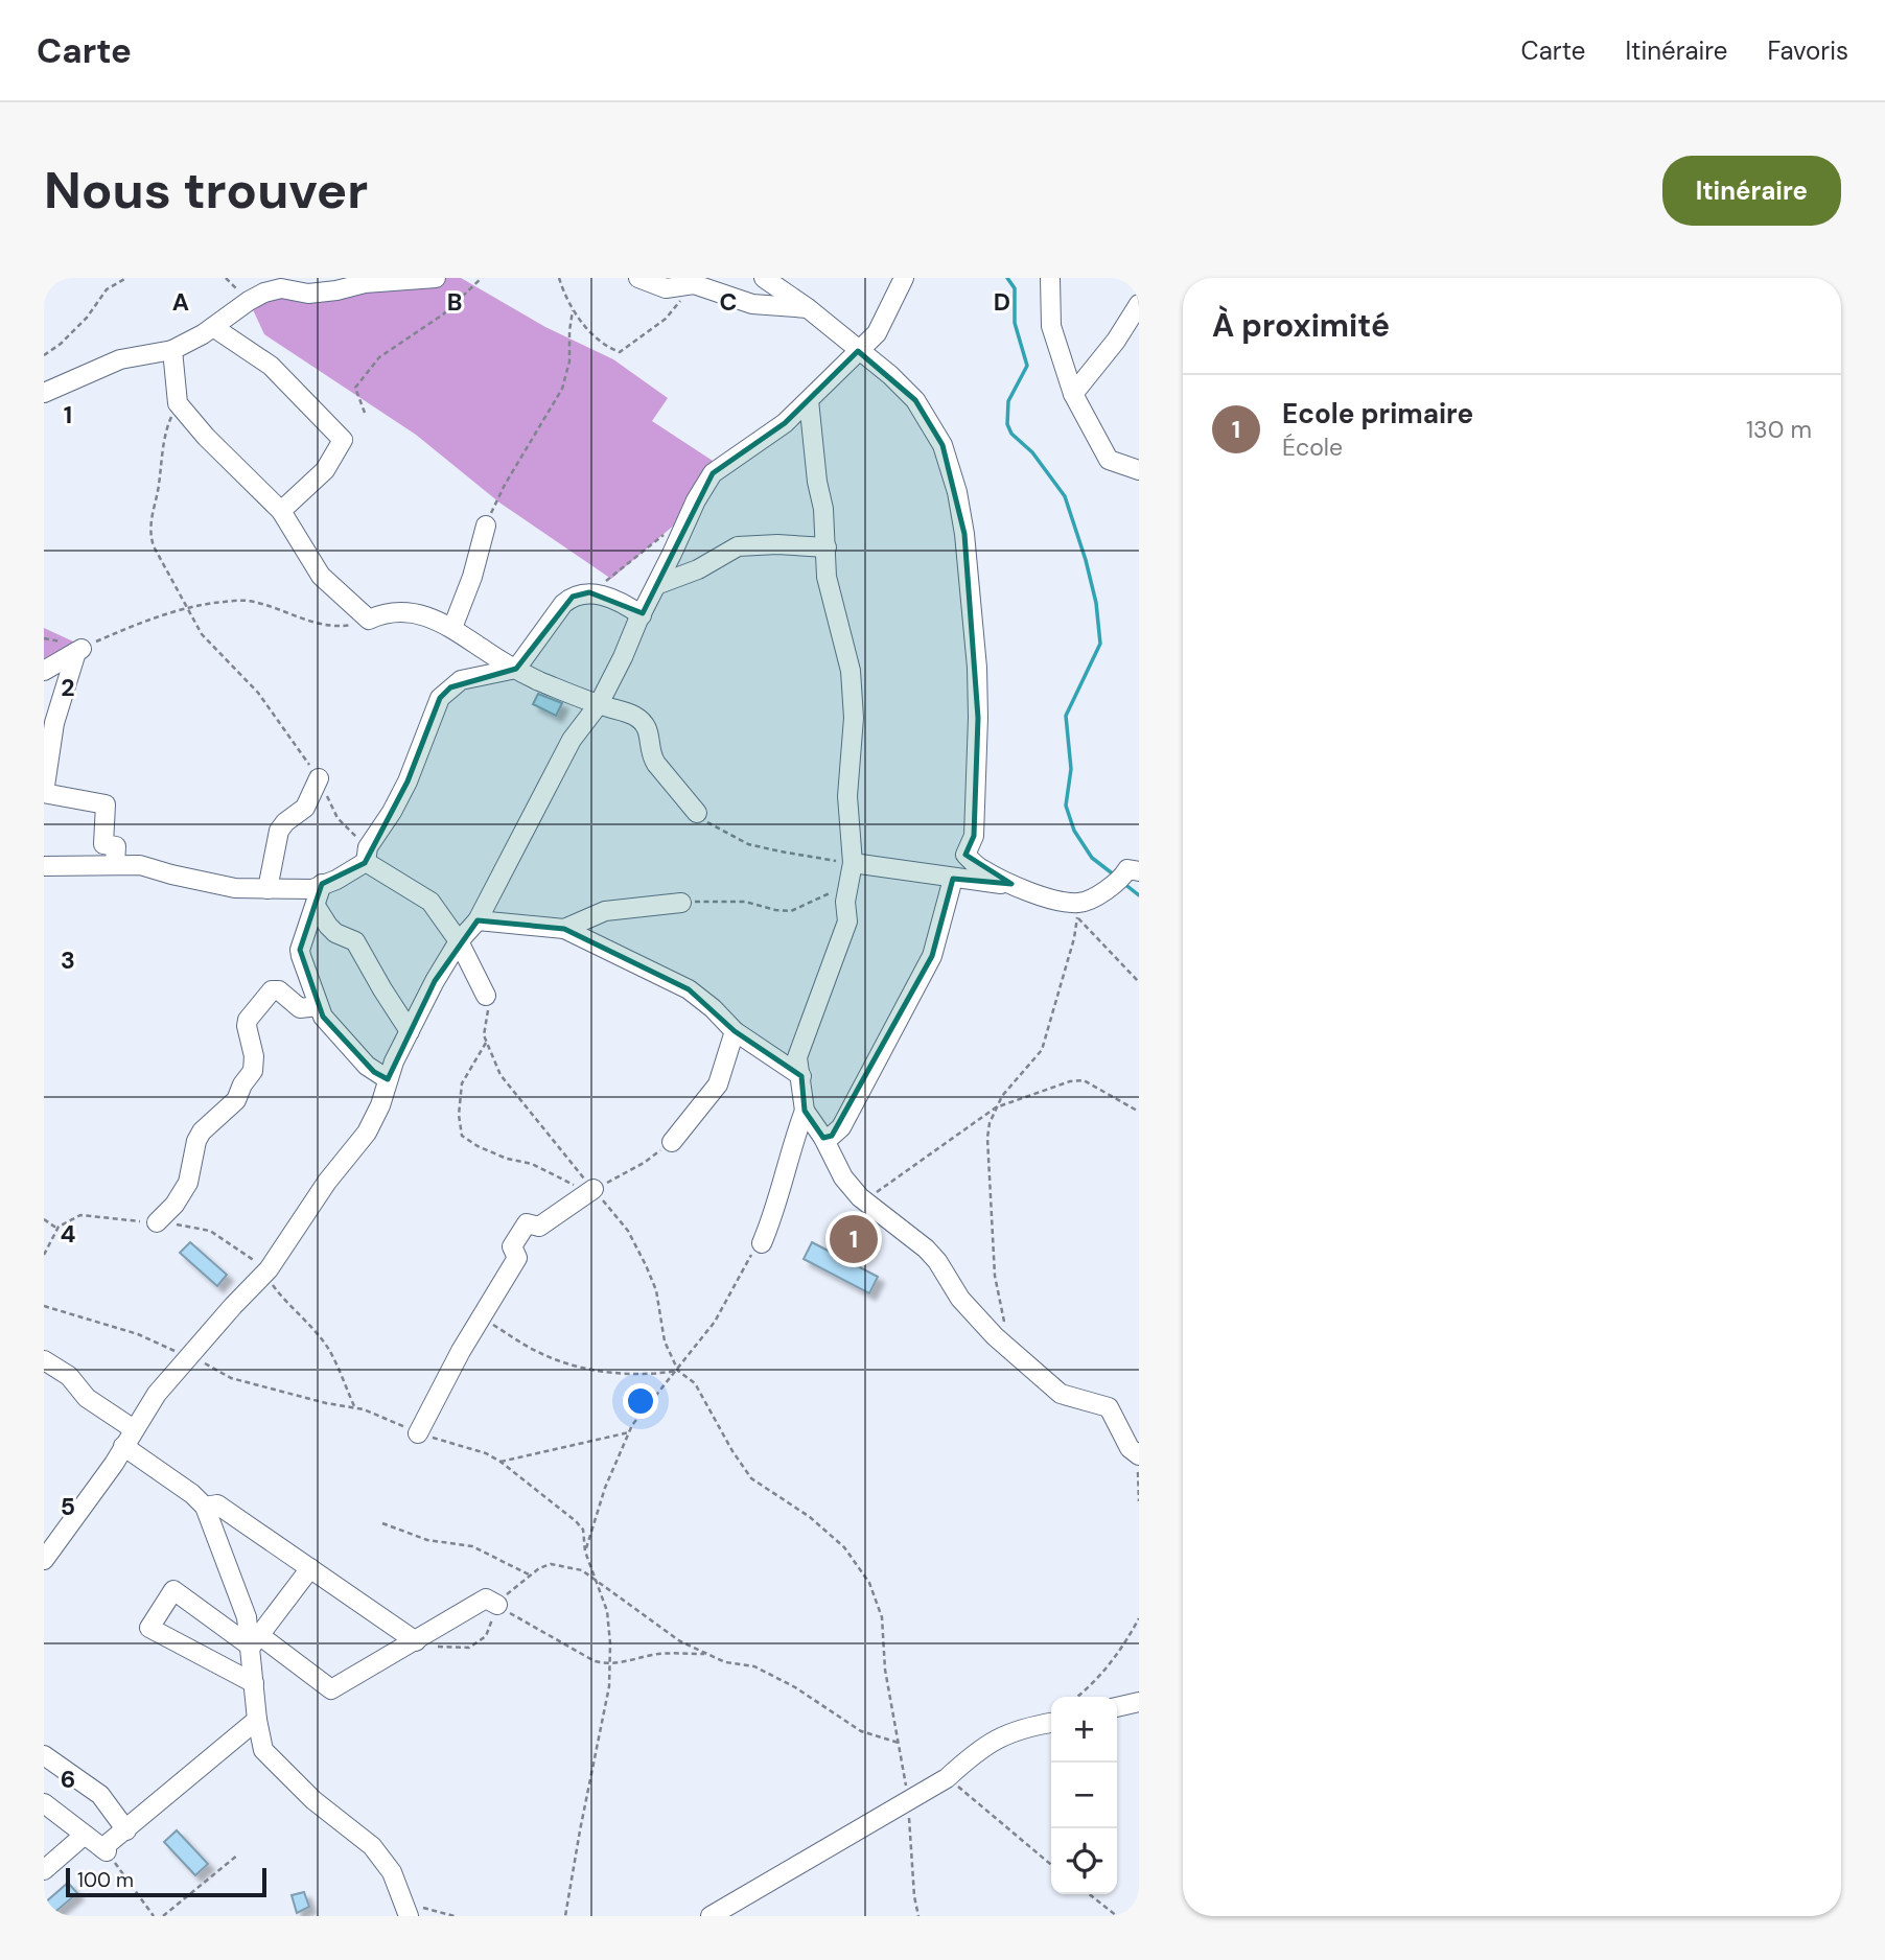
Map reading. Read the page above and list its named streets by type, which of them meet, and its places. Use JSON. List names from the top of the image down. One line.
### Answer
{"scale_bar":"100 m","page":{"header":"Carte","nav":["Carte","Itinéraire","Favoris"],"buttons":"Itinéraire","title":"Nous trouver","heading":"À proximité","list":[{"mark":"1","name":"Ecole primaire","note":"École","value":"130 m"}],"pins":"1","map_buttons":["+","−"],"scale":"100 m"},"grid":{"columns":["A","B","C","D"],"rows":["1","2","3","4","5","6"]}}
